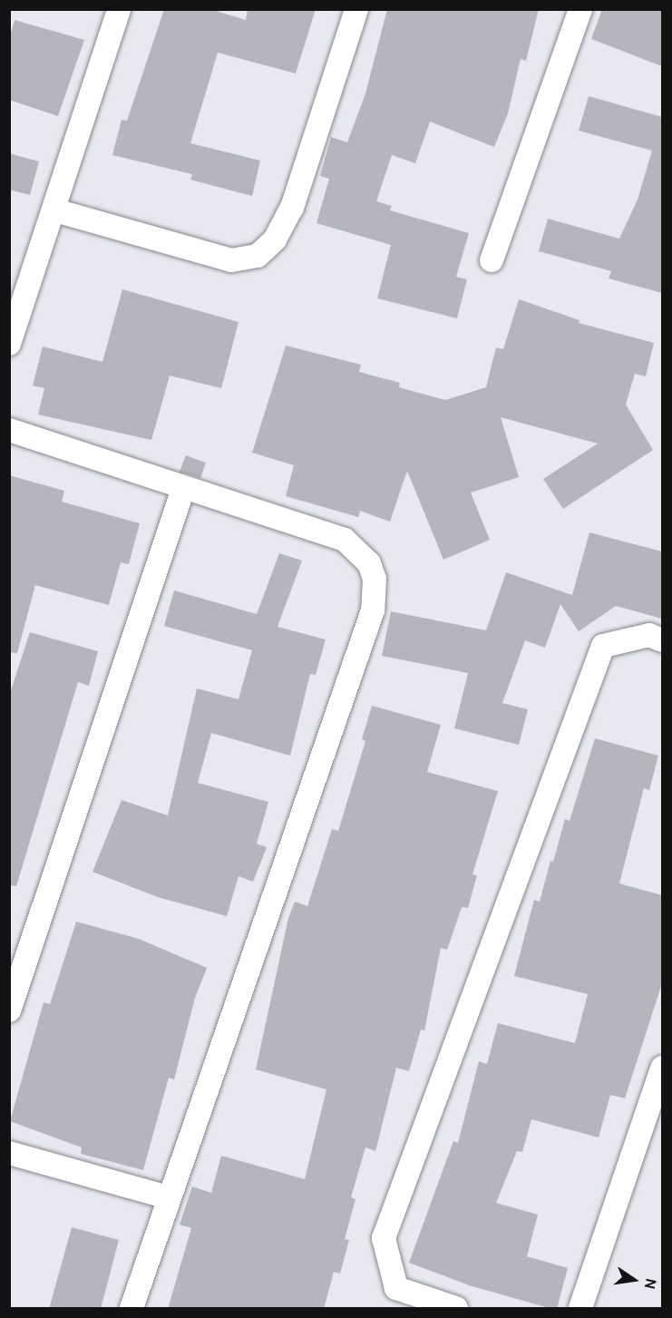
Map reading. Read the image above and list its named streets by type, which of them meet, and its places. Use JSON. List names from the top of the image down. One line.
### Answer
{"north":"right"}
